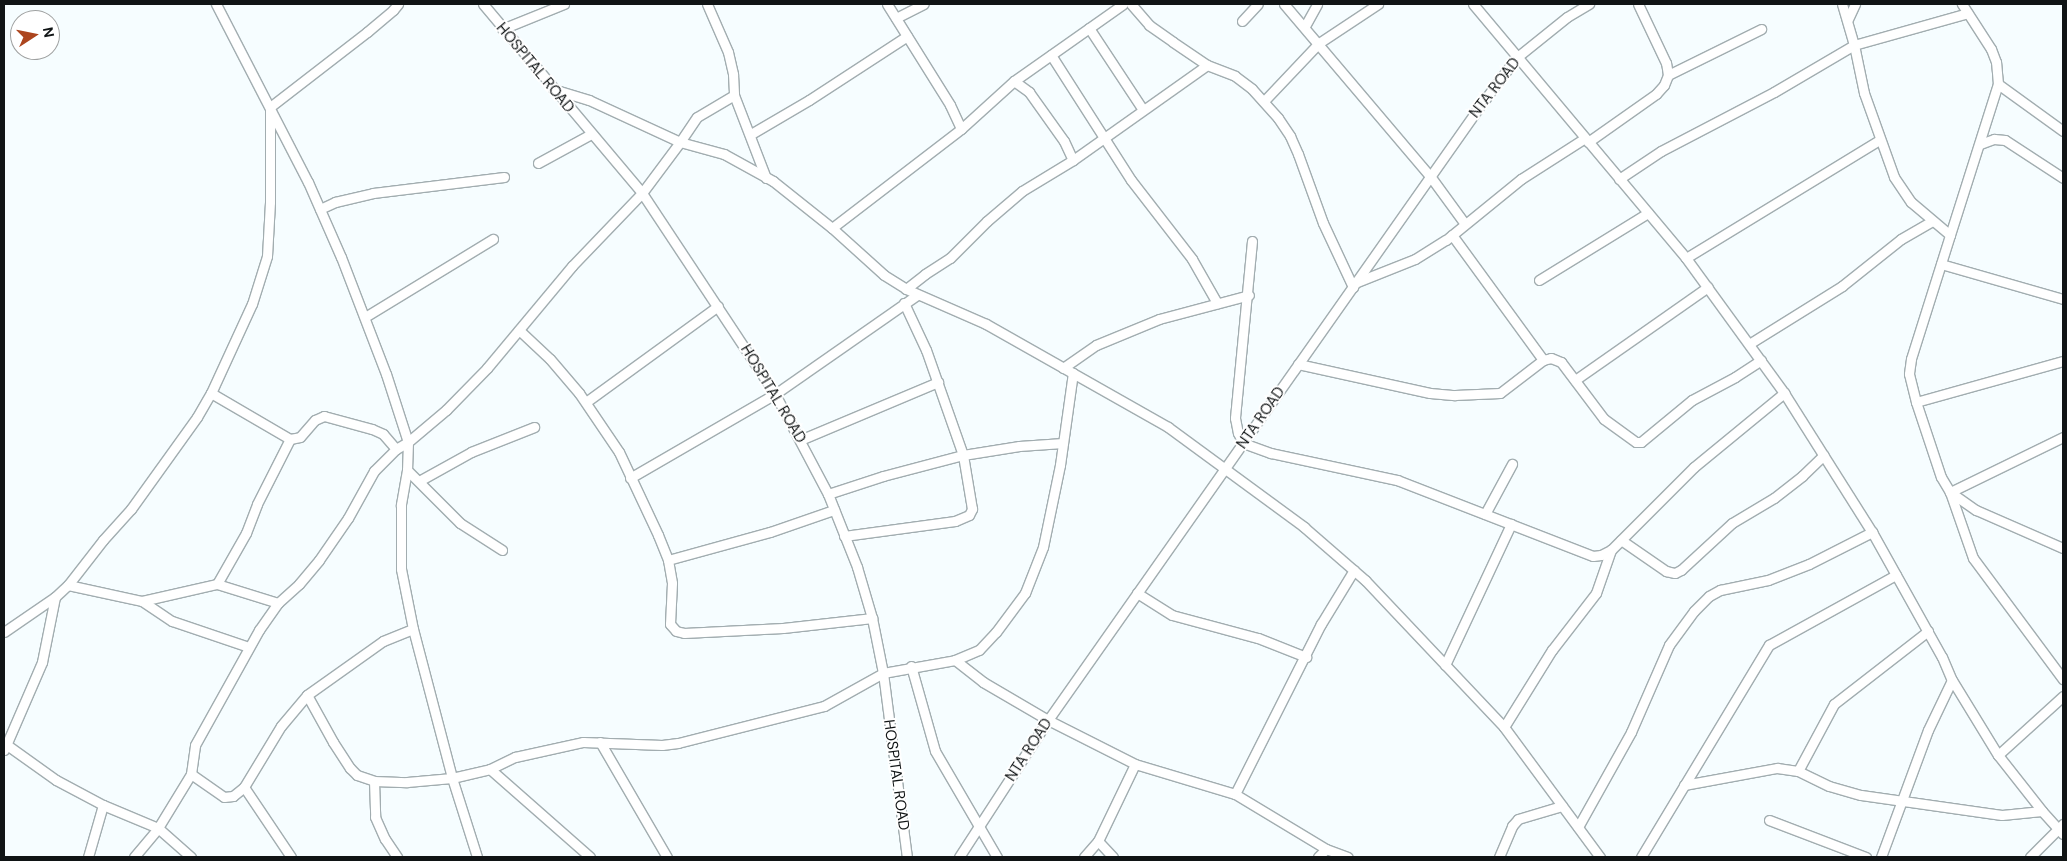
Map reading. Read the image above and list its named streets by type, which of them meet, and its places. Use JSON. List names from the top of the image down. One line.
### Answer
{"streets":{"street":["HOSPITAL ROAD","NTA ROAD"]},"north":"right"}
